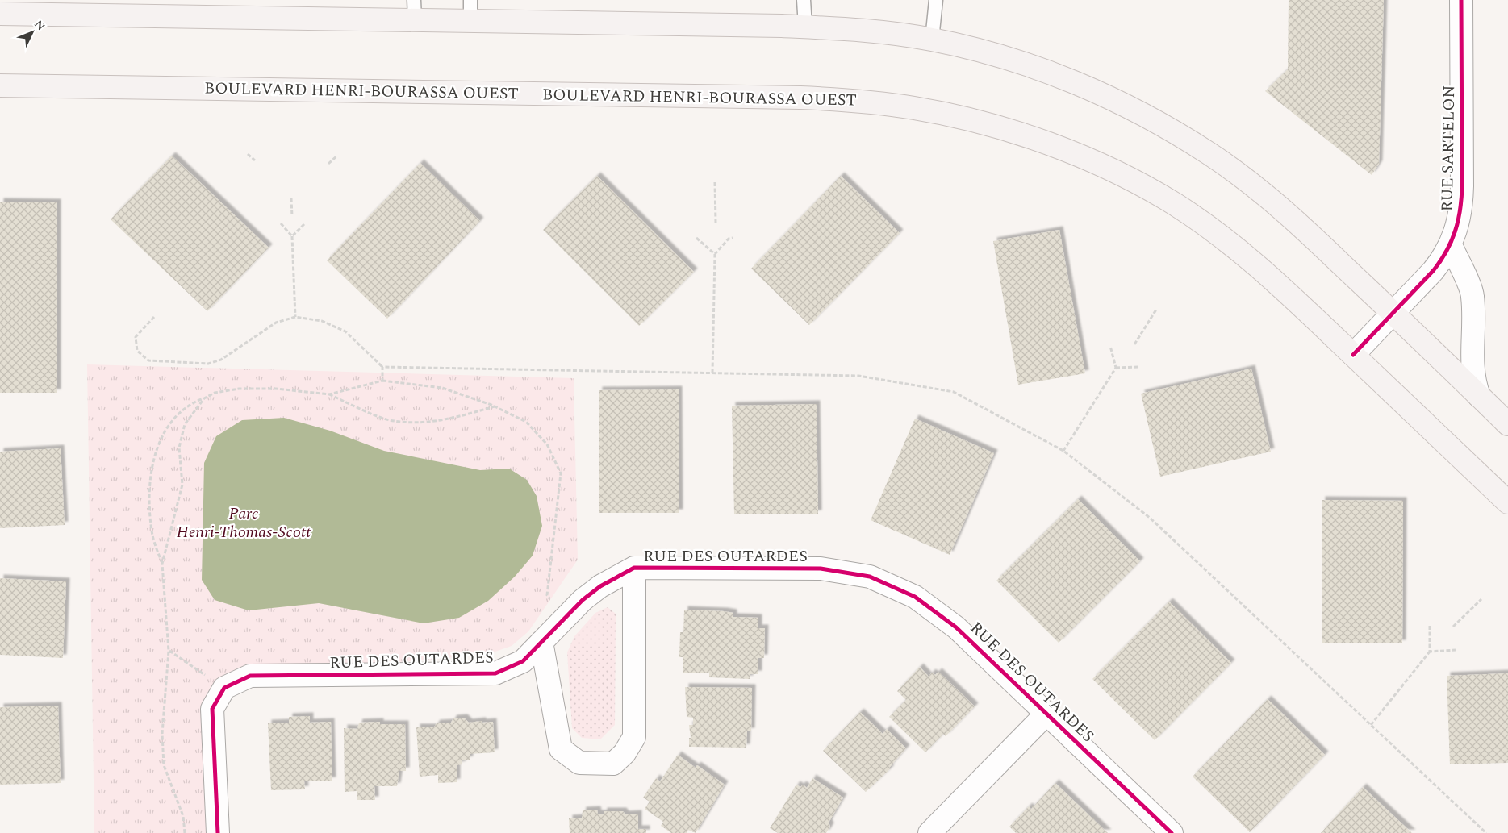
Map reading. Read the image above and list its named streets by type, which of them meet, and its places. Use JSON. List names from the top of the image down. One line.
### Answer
{"streets":{"main road":["BOULEVARD HENRI-BOURASSA OUEST"],"street":["RUE SARTELON","RUE DES OUTARDES"]},"crossings":[["BOULEVARD HENRI-BOURASSA OUEST","RUE SARTELON"]],"parks":["Parc Henri-Thomas-Scott"],"north":"top right"}
